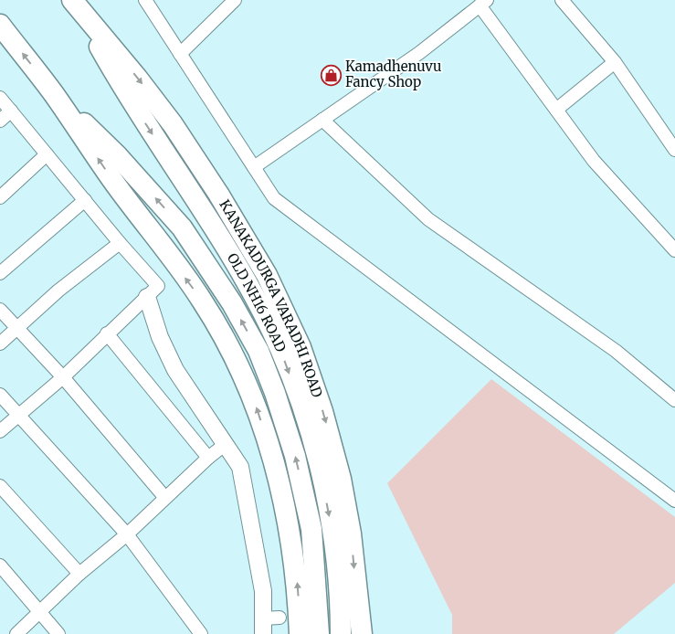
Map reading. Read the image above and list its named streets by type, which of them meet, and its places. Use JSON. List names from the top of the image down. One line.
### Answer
{"streets":{"main road":["KANAKADURGA VARADHI ROAD","OLD NH16 ROAD"]},"crossings":[["KANAKADURGA VARADHI ROAD","OLD NH16 ROAD"]],"places":{"shop":["Kamadhenuvu Fancy Shop"]}}
